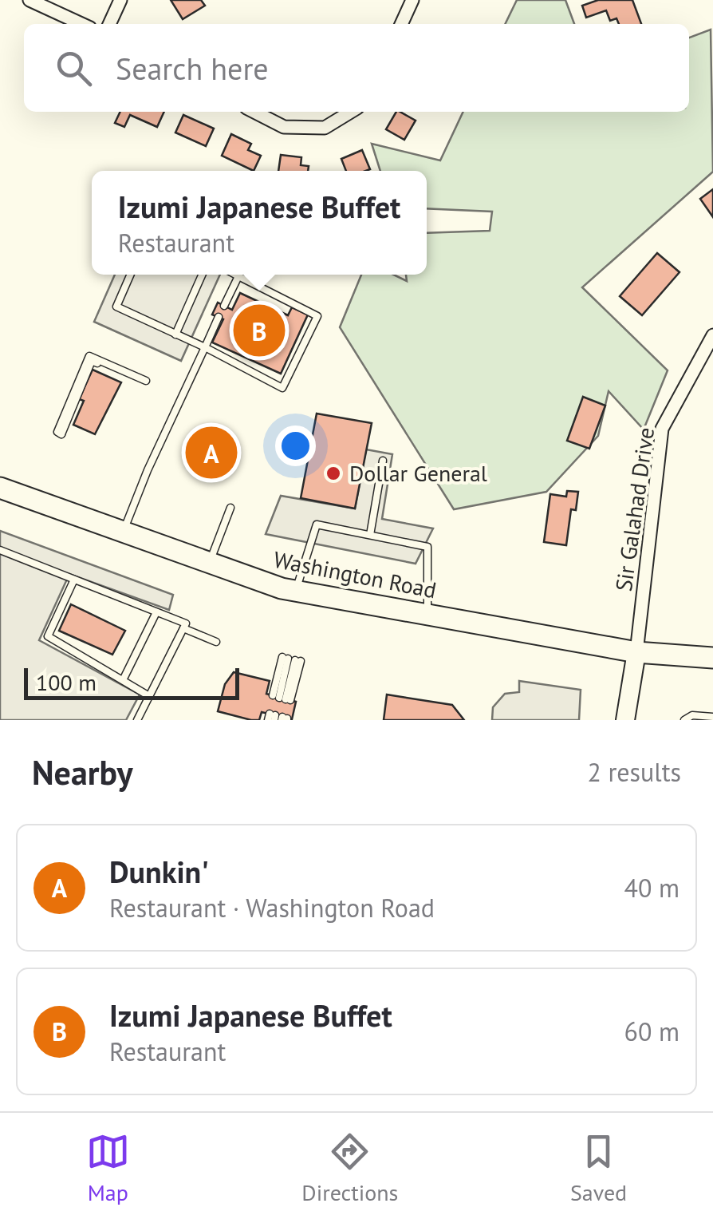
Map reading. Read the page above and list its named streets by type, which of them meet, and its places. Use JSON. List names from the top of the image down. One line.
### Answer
{"streets":{"main road":["Washington Road"],"street":["Sir Galahad Drive"]},"crossings":[["Sir Galahad Drive","Washington Road"]],"places":["Dollar General"],"scale_bar":"100 m","page":{"search":"Search here","popup":["Izumi Japanese Buffet","Restaurant"],"pins":["B","A"],"scale":"100 m","heading":["Nearby","2 results"],"list":[{"mark":"A","name":"Dunkin'","note":"Restaurant · Washington Road","value":"40 m"},{"mark":"B","name":"Izumi Japanese Buffet","note":"Restaurant","value":"60 m"}],"nav":["Map","Directions","Saved"]}}
